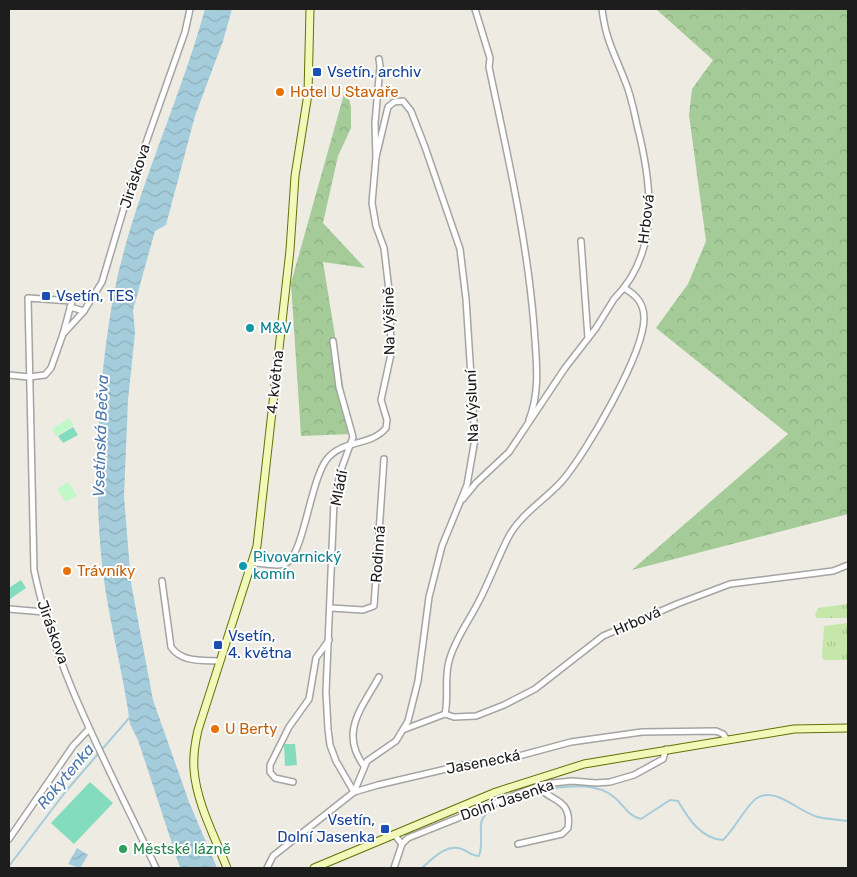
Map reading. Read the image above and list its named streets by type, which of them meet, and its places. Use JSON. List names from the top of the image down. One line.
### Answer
{"streets":{"street":["Jiráskova","Hrbová","Na Výšině","4. května","Na Výsluní","Mládí","Rodinná","Jasenecká","Dolní Jasenka"]},"crossings":[["Hrbová","Na Výsluní"],["Na Výšině","4. května"],["Na Výšině","Na Výsluní"],["Na Výšině","Mládí"],["Na Výsluní","Mládí"],["Na Výsluní","Jasenecká"],["Mládí","Rodinná"],["Mládí","Jasenecká"],["Jasenecká","Dolní Jasenka"]],"water":["Vsetínská Bečva","Rokytenka"],"places":{"transit":["Vsetín, archiv","Vsetín, TES","Vsetín, 4. května","Vsetín, Dolní Jasenka"],"other":["Hotel U Stavaře","M&V","Pivovarnický komín","Trávníky","U Berty","Městské lázně"]}}
